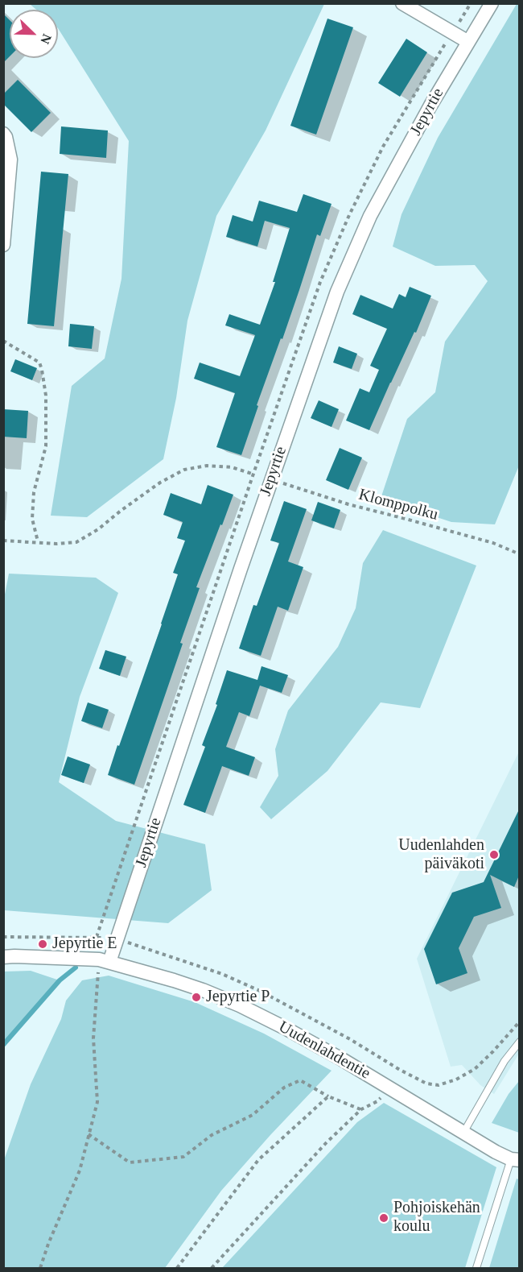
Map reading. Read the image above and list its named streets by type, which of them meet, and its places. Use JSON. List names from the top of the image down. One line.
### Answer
{"streets":{"street":["Jepyrtie","Uudenlahdentie"],"path":["Klomppolku"]},"crossings":[["Jepyrtie","Klomppolku"],["Jepyrtie","Uudenlahdentie"]],"places":["Uudenlahden päiväkoti","Jepyrtie E","Jepyrtie P","Pohjoiskehän koulu"],"north":"bottom right"}
